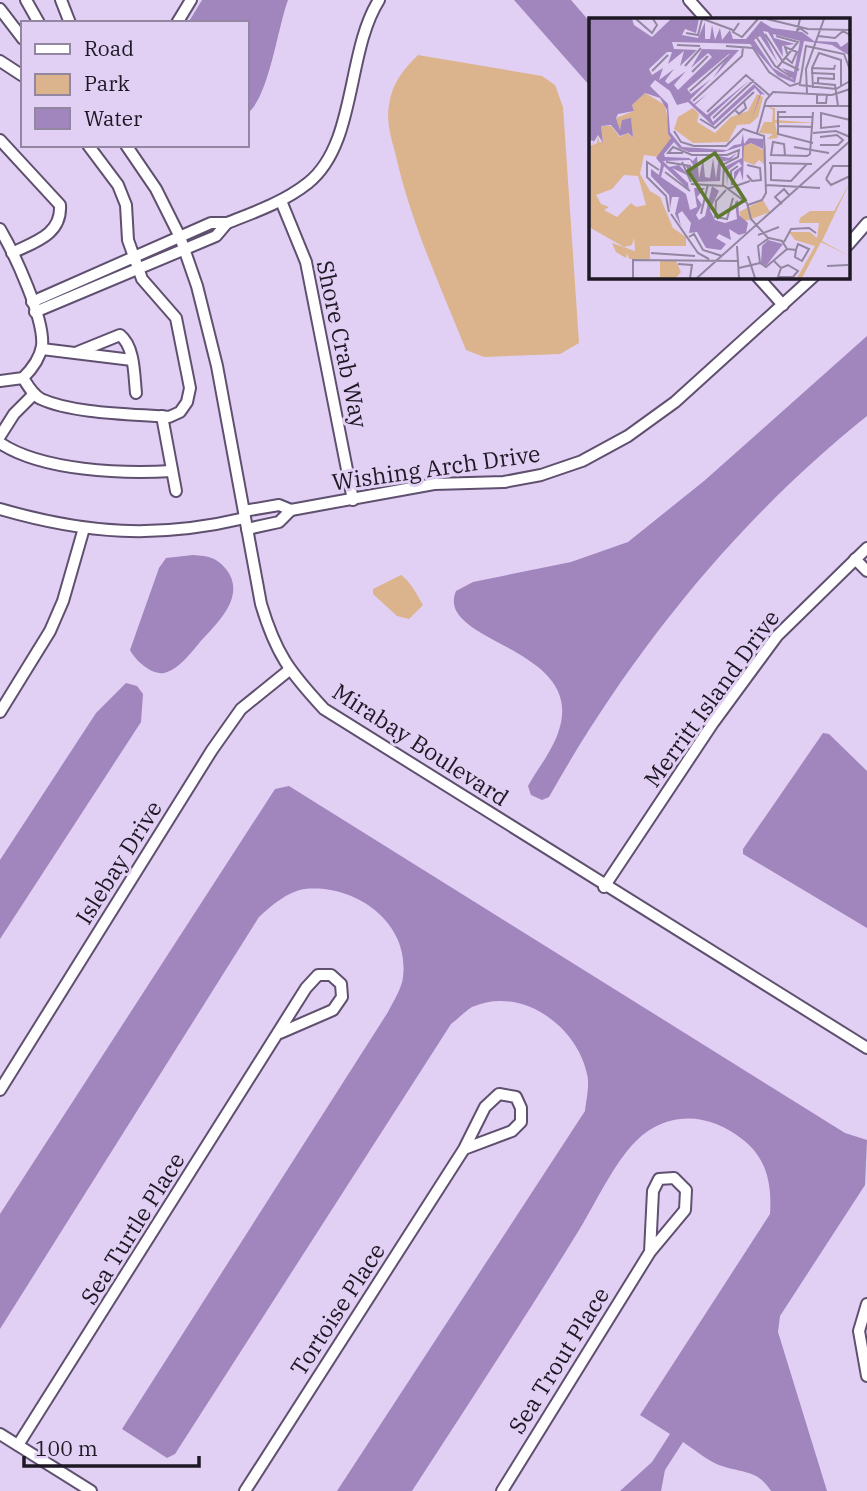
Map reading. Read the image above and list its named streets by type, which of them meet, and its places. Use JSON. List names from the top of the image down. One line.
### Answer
{"streets":{"street":["Shore Crab Way","Wishing Arch Drive","Merritt Island Drive","Mirabay Boulevard","Islebay Drive","Sea Turtle Place","Tortoise Place","Sea Trout Place"]},"crossings":[["Shore Crab Way","Wishing Arch Drive"],["Wishing Arch Drive","Mirabay Boulevard"],["Merritt Island Drive","Mirabay Boulevard"],["Mirabay Boulevard","Islebay Drive"]],"legend":["Road","Park","Water"],"scale_bar":"100 m"}
